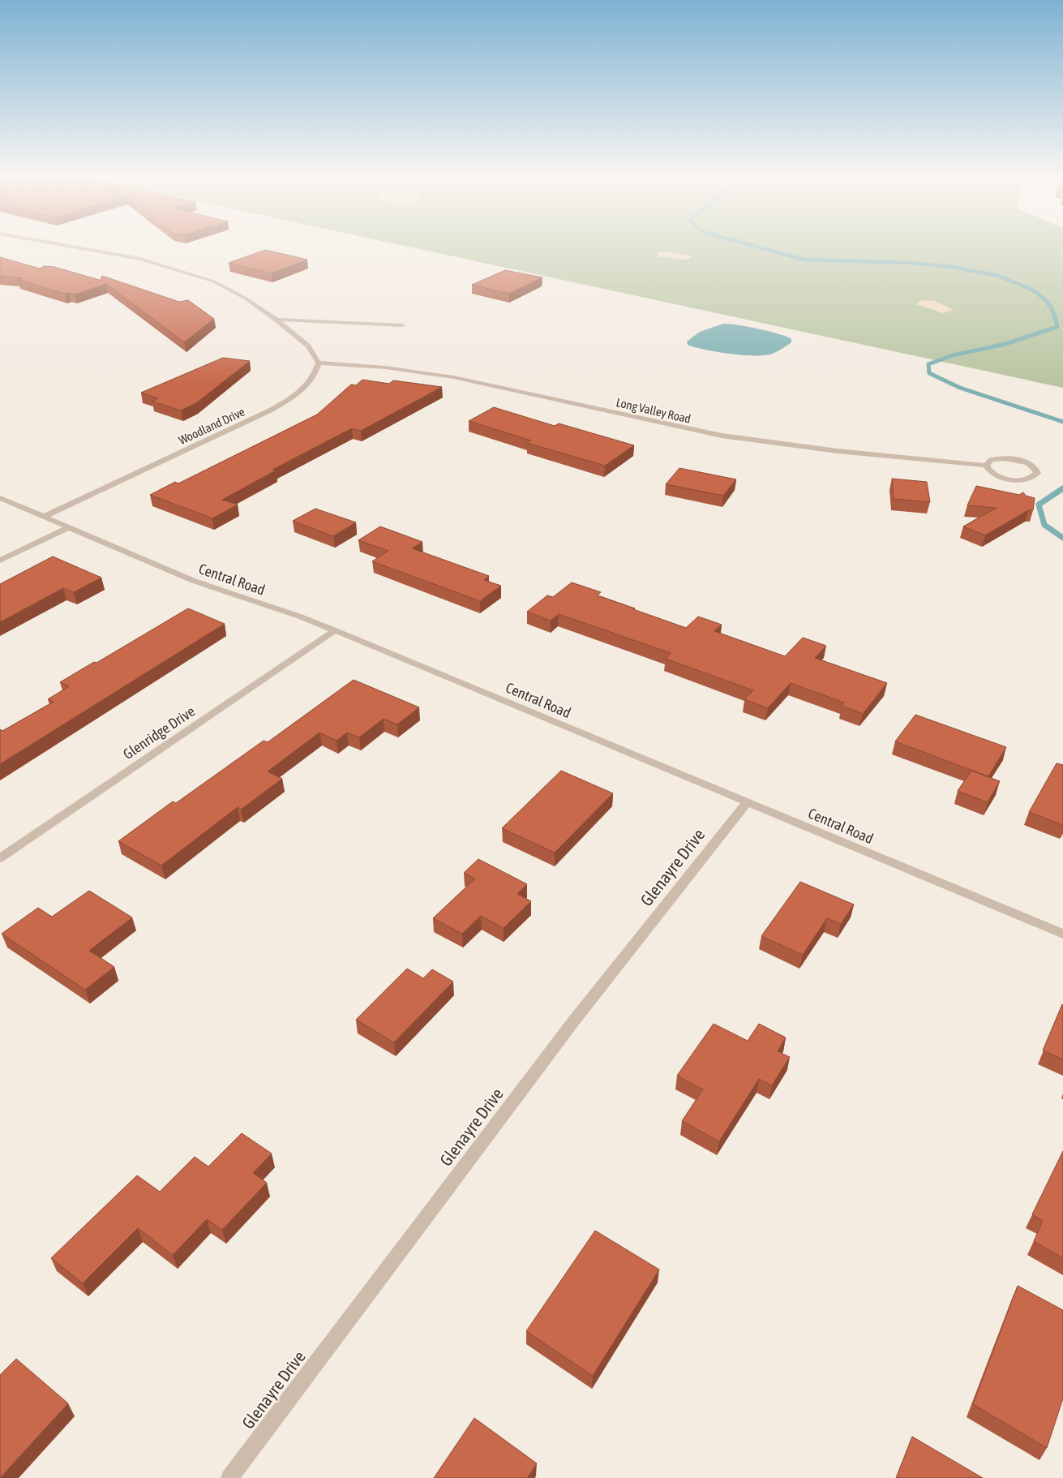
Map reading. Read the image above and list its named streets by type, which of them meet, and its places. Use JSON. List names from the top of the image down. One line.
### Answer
{"streets":{"street":["Long Valley Road","Woodland Drive","Central Road","Glenridge Drive","Glenayre Drive"]},"crossings":[["Long Valley Road","Woodland Drive"],["Woodland Drive","Central Road"],["Central Road","Glenridge Drive"],["Central Road","Glenayre Drive"]]}
